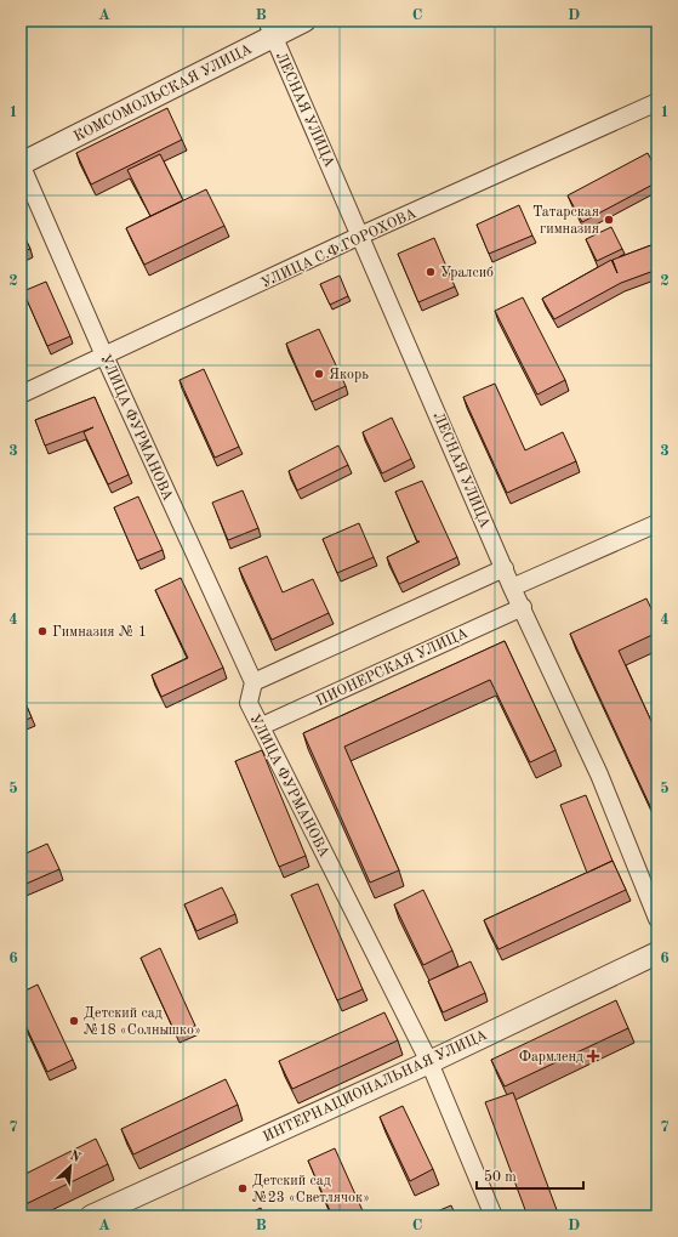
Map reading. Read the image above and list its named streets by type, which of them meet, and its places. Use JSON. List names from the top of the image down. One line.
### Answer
{"streets":{"street":["КОМСОМОЛЬСКАЯ УЛИЦА","ЛЕСНАЯ УЛИЦА","УЛИЦА С.Ф.ГОРОХОВА","УЛИЦА ФУРМАНОВА","ПИОНЕРСКАЯ УЛИЦА","ИНТЕРНАЦИОНАЛЬНАЯ УЛИЦА"]},"crossings":[["КОМСОМОЛЬСКАЯ УЛИЦА","ЛЕСНАЯ УЛИЦА"],["КОМСОМОЛЬСКАЯ УЛИЦА","УЛИЦА ФУРМАНОВА"],["ЛЕСНАЯ УЛИЦА","УЛИЦА С.Ф.ГОРОХОВА"],["ЛЕСНАЯ УЛИЦА","ПИОНЕРСКАЯ УЛИЦА"],["УЛИЦА С.Ф.ГОРОХОВА","УЛИЦА ФУРМАНОВА"],["УЛИЦА ФУРМАНОВА","ПИОНЕРСКАЯ УЛИЦА"],["УЛИЦА ФУРМАНОВА","ИНТЕРНАЦИОНАЛЬНАЯ УЛИЦА"]],"places":{"other":["Татарская гимназия","Уралсиб","Якорь","Гимназия № 1","Детский сад №18 «Солнышко»","Детский сад №23 «Светлячок»"],"health":["Фармленд"]},"scale_bar":"50 m","north":"top right","grid":{"columns":["A","B","C","D"],"rows":["1","2","3","4","5","6","7"]}}
